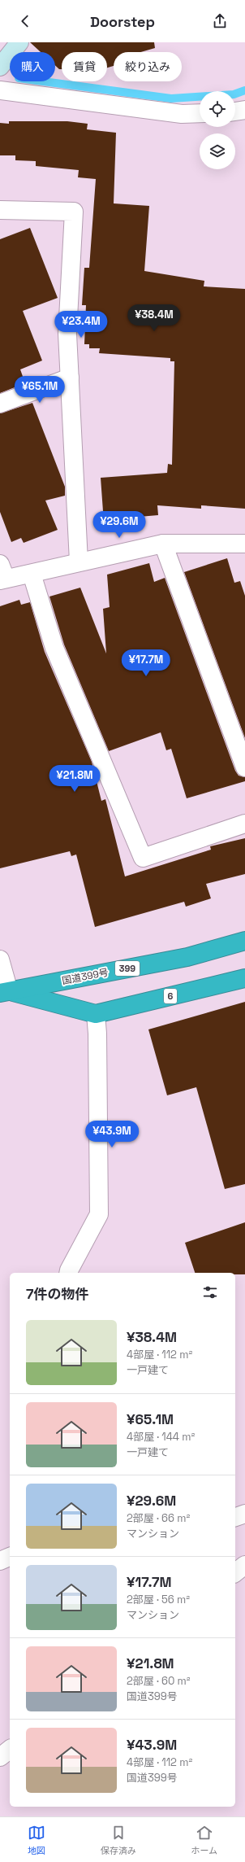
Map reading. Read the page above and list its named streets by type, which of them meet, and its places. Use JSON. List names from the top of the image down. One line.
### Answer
{"streets":{"highway":["399","国道399号","6"]},"crossings":[["国道399号","6"]],"page":{"header":"Doorstep","chip":["購入","賃貸","絞り込み"],"price":["¥38.4M","¥23.4M","¥65.1M","¥29.6M","¥17.7M","¥21.8M","¥43.9M"],"heading":"7件の物件","list":[{"name":"¥38.4M","note":"4部屋 · 112 m² · 一戸建て"},{"name":"¥65.1M","note":"4部屋 · 144 m² · 一戸建て"},{"name":"¥29.6M","note":"2部屋 · 66 m² · マンション"},{"name":"¥17.7M","note":"2部屋 · 56 m² · マンション"},{"name":"¥21.8M","note":"2部屋 · 60 m² · 国道399号"},{"name":"¥43.9M","note":"4部屋 · 112 m² · 国道399号"}],"tabs":["地図","保存済み","ホーム"]}}
